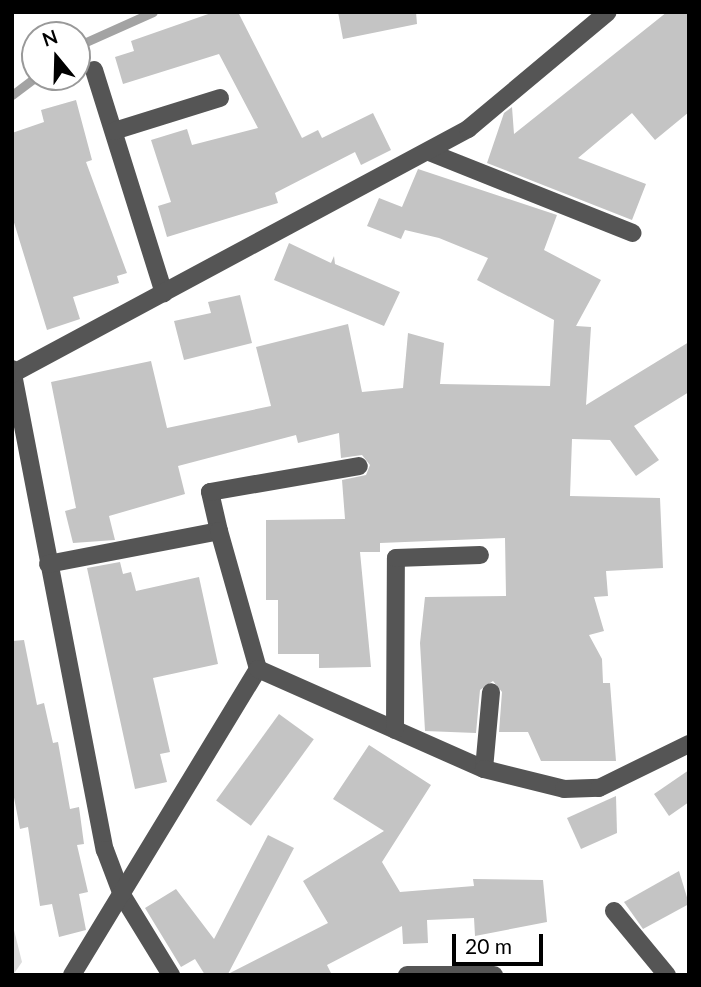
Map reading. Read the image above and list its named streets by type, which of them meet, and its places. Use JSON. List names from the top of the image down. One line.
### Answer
{"scale_bar":"20 m","north":"top"}
